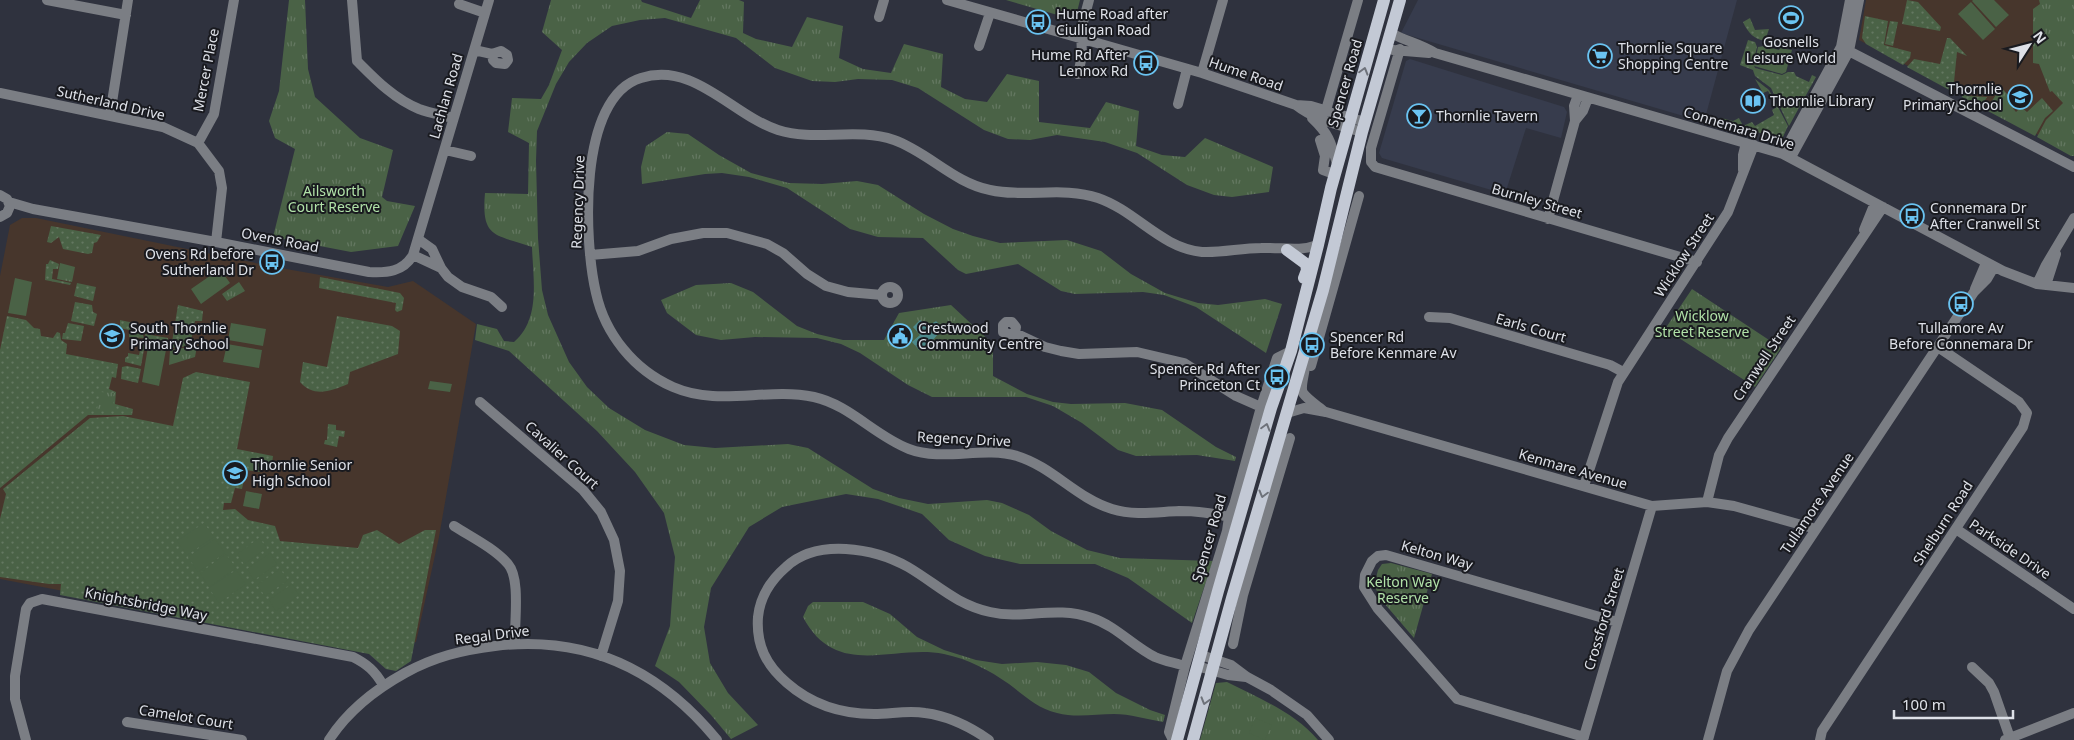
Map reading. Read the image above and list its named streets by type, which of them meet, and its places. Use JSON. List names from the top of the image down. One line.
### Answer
{"streets":{"main road":["Spencer Road"],"street":["Mercer Place","Hume Road","Lachlan Road","Sutherland Drive","Connemara Drive","Burnley Street","Regency Drive","Ovens Road","Wicklow Street","Earls Court","Cranwell Street","Cavalier Court","Kenmare Avenue","Tullamore Avenue","Shelburn Road","Parkside Drive","Kelton Way","Knightsbridge Way","Crossford Street","Regal Drive","Camelot Court"]},"crossings":[["Mercer Place","Sutherland Drive"],["Hume Road","Spencer Road"],["Spencer Road","Regency Drive"],["Lachlan Road","Ovens Road"],["Sutherland Drive","Ovens Road"],["Connemara Drive","Wicklow Street"],["Connemara Drive","Cranwell Street"],["Connemara Drive","Tullamore Avenue"],["Burnley Street","Wicklow Street"],["Wicklow Street","Earls Court"],["Wicklow Street","Kenmare Avenue"],["Cranwell Street","Kenmare Avenue"],["Cavalier Court","Regal Drive"],["Kenmare Avenue","Tullamore Avenue"],["Kenmare Avenue","Crossford Street"],["Tullamore Avenue","Shelburn Road"],["Shelburn Road","Parkside Drive"],["Kelton Way","Crossford Street"],["Knightsbridge Way","Regal Drive"]],"parks":["Ailsworth Court Reserve","Wicklow Street Reserve","Kelton Way Reserve"],"places":{"sports":["Gosnells Leisure World"],"bus stop":["Hume Road after Ciulligan Road","Hume Rd After Lennox Rd","Connemara Dr After Cranwell St","Ovens Rd before Sutherland Dr","Tullamore Av Before Connemara Dr","Spencer Rd Before Kenmare Av","Spencer Rd After Princeton Ct"],"supermarket":["Thornlie Square Shopping Centre"],"school or university":["Thornlie Primary School","South Thornlie Primary School","Thornlie Senior High School"],"library":["Thornlie Library"],"bar":["Thornlie Tavern"],"public building":["Crestwood Community Centre"]},"scale_bar":"100 m","north":"top right"}
